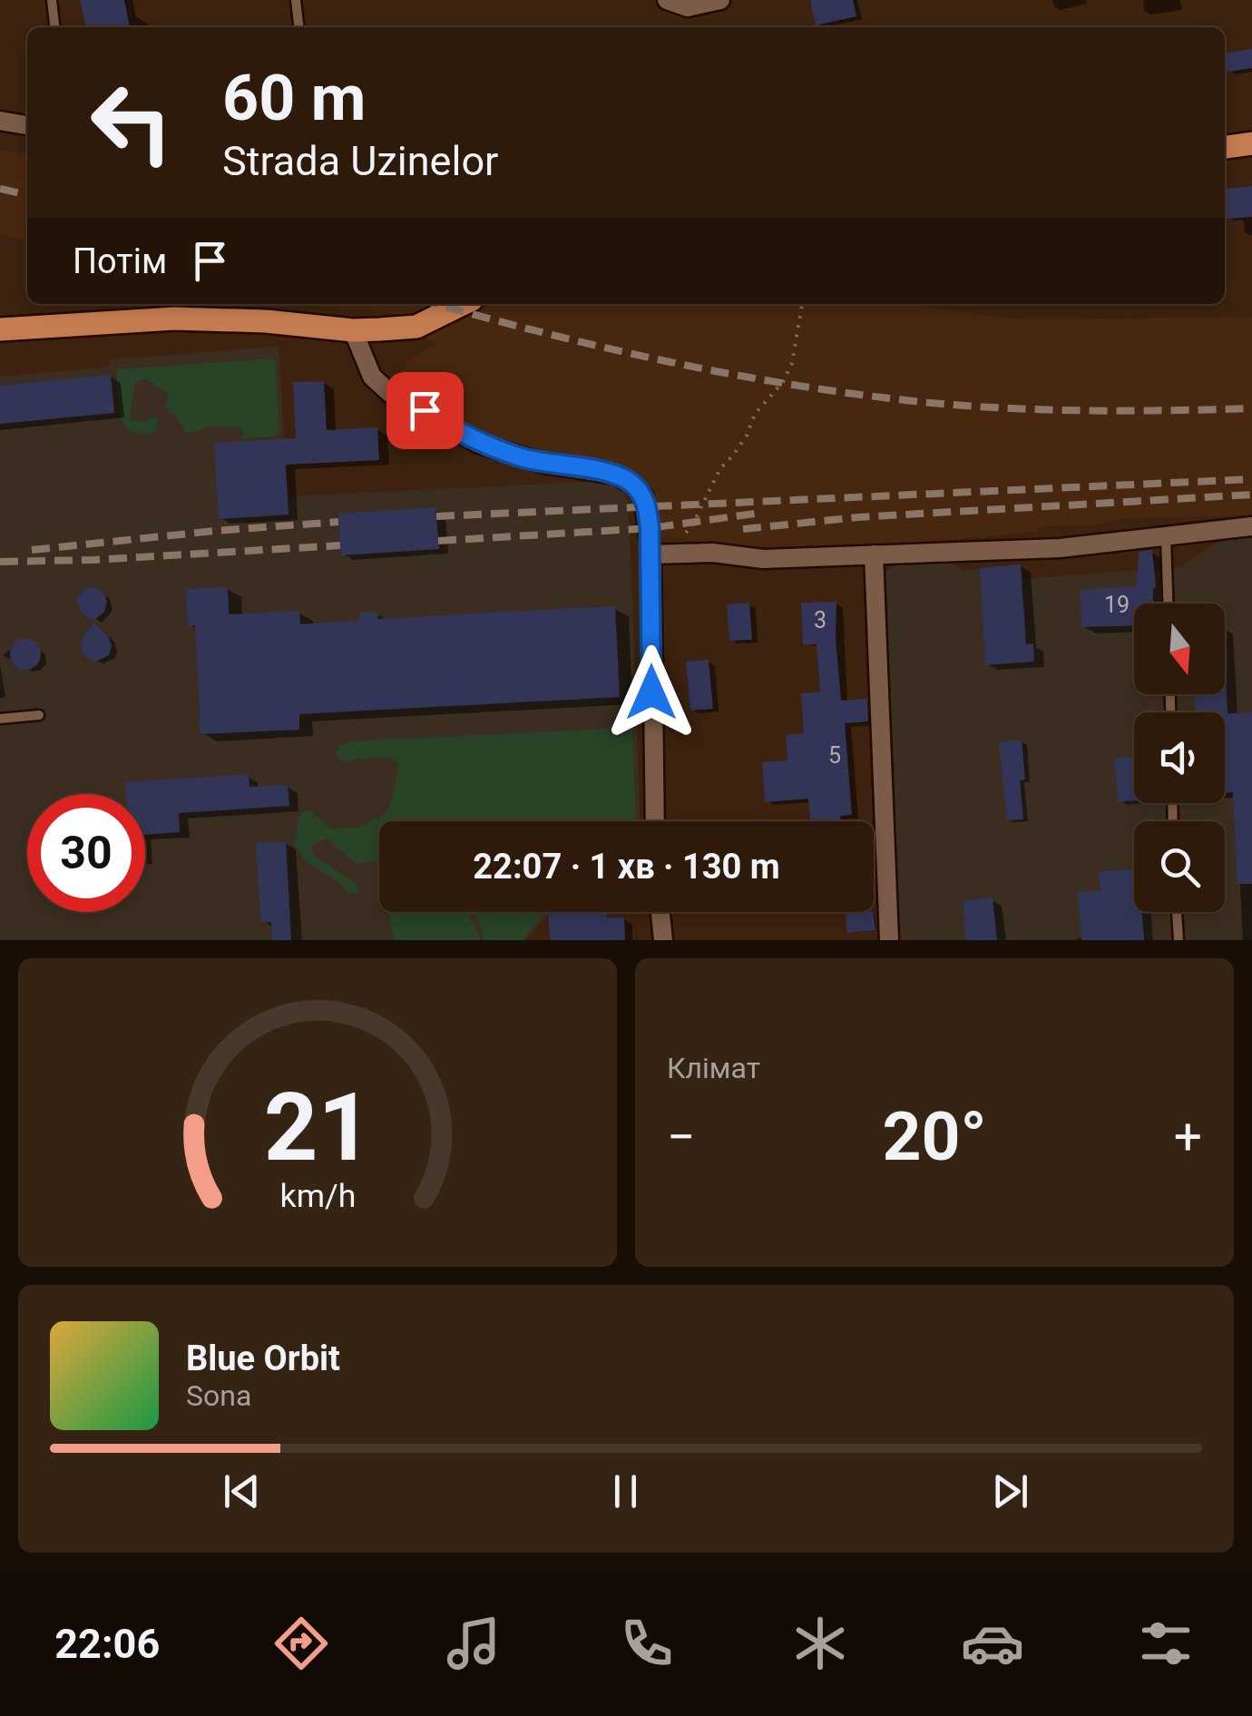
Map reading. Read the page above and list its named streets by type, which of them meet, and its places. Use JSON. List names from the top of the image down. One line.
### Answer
{"house_numbers":["19","3","5"],"north":"bottom","page":{"turn":["60 m","Strada Uzinelor"],"then":"Потім","limit":"30","trip":"22:07 · 1 хв · 130 m","tile":"Клімат","heat":["−","20°","+"],"song":["Blue Orbit","Sona"],"tabs":"22:06","gauge":["21","km/h"]}}
